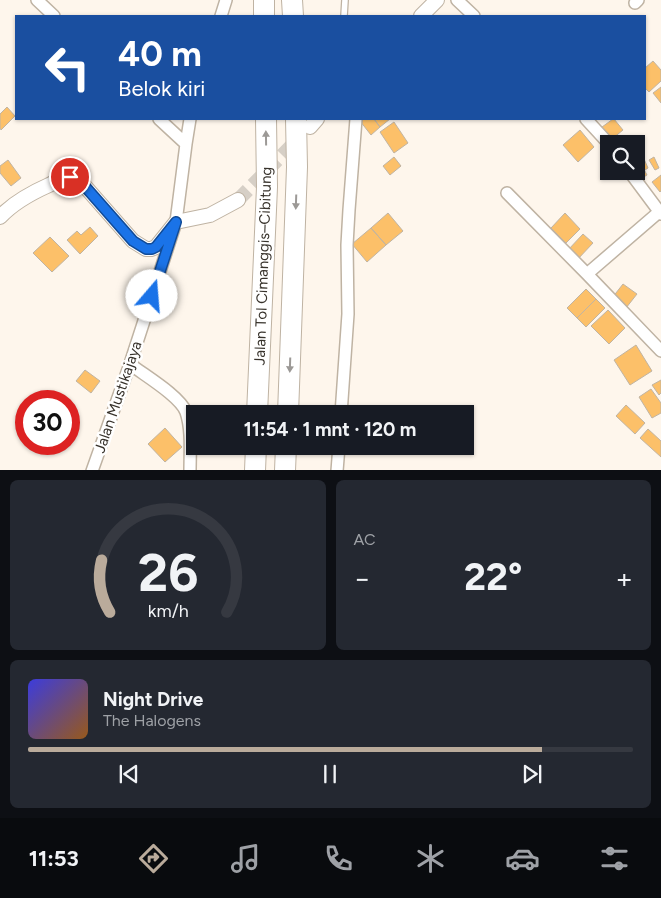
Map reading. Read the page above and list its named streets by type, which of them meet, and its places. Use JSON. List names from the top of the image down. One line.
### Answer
{"streets":{"highway":["Jalan Tol Cimanggis–Cibitung"],"street":["Jalan Mustikajaya"]},"page":{"turn":["40 m","Belok kiri"],"limit":"30","trip":"11:54 · 1 mnt · 120 m","tile":"AC","heat":["−","22°","+"],"song":["Night Drive","The Halogens"],"tabs":"11:53","gauge":["26","km/h"]}}
